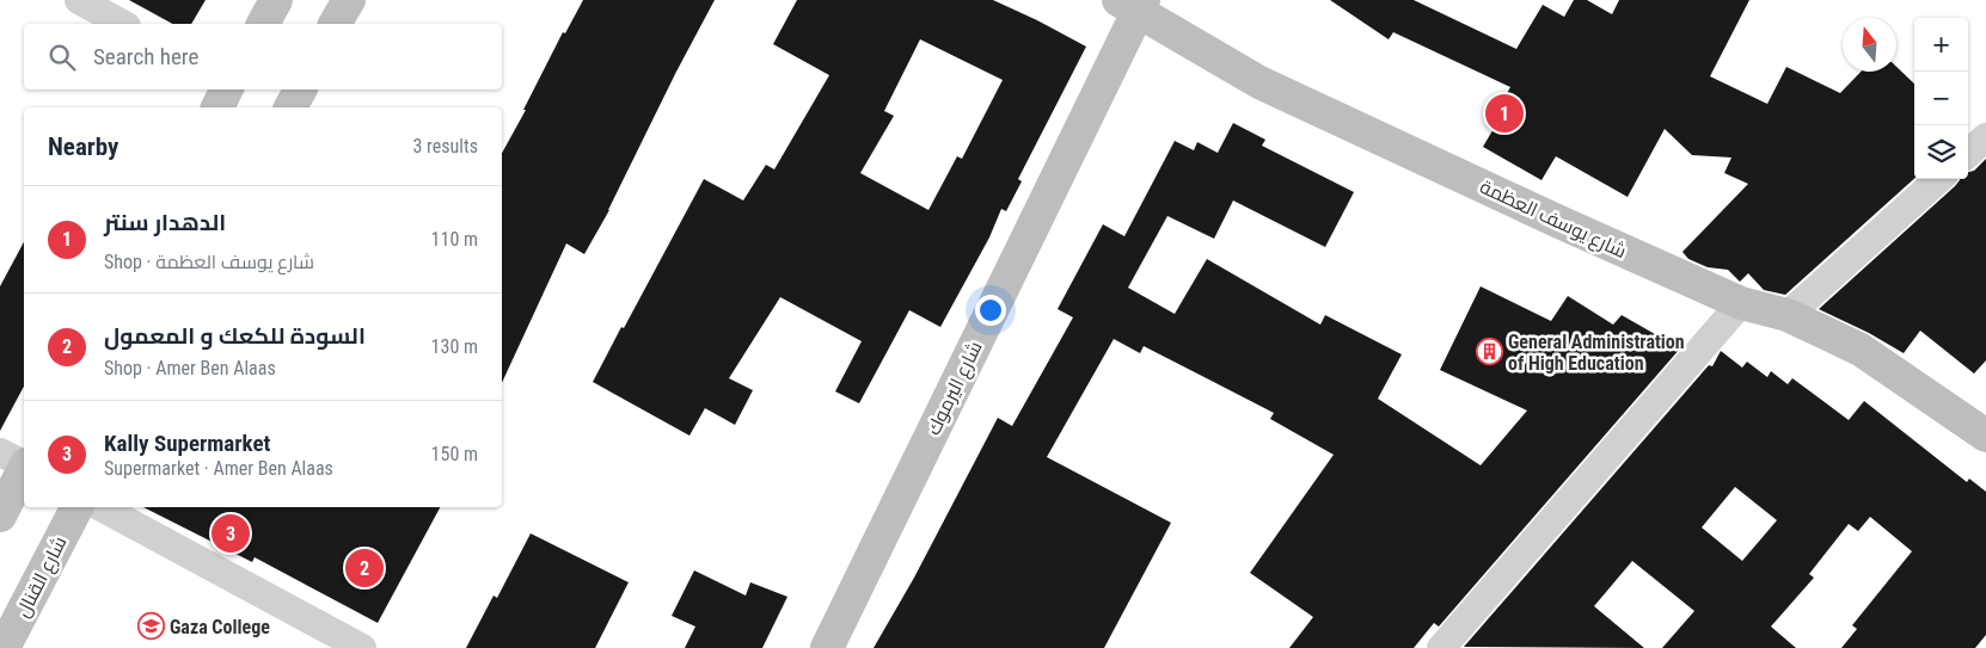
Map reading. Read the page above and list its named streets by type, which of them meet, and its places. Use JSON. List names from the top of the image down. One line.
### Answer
{"streets":{"street":["شارع يوسف العظمة","شارع اليرموك","شارع القنال"]},"crossings":[["شارع يوسف العظمة","شارع اليرموك"]],"places":{"building":["General Administration of High Education"],"school or university":["Gaza College"]},"north":"top","page":{"map_buttons":["+","−"],"search":"Search here","pins":["1","3","2"],"heading":["Nearby","3 results"],"list":[{"mark":"1","name":"الدهدار سنتر","note":"Shop · شارع يوسف العظمة","value":"110 m"},{"mark":"2","name":"السودة للكعك و المعمول","note":"Shop · Amer Ben Alaas","value":"130 m"},{"mark":"3","name":"Kally Supermarket","note":"Supermarket · Amer Ben Alaas","value":"150 m"}]}}
